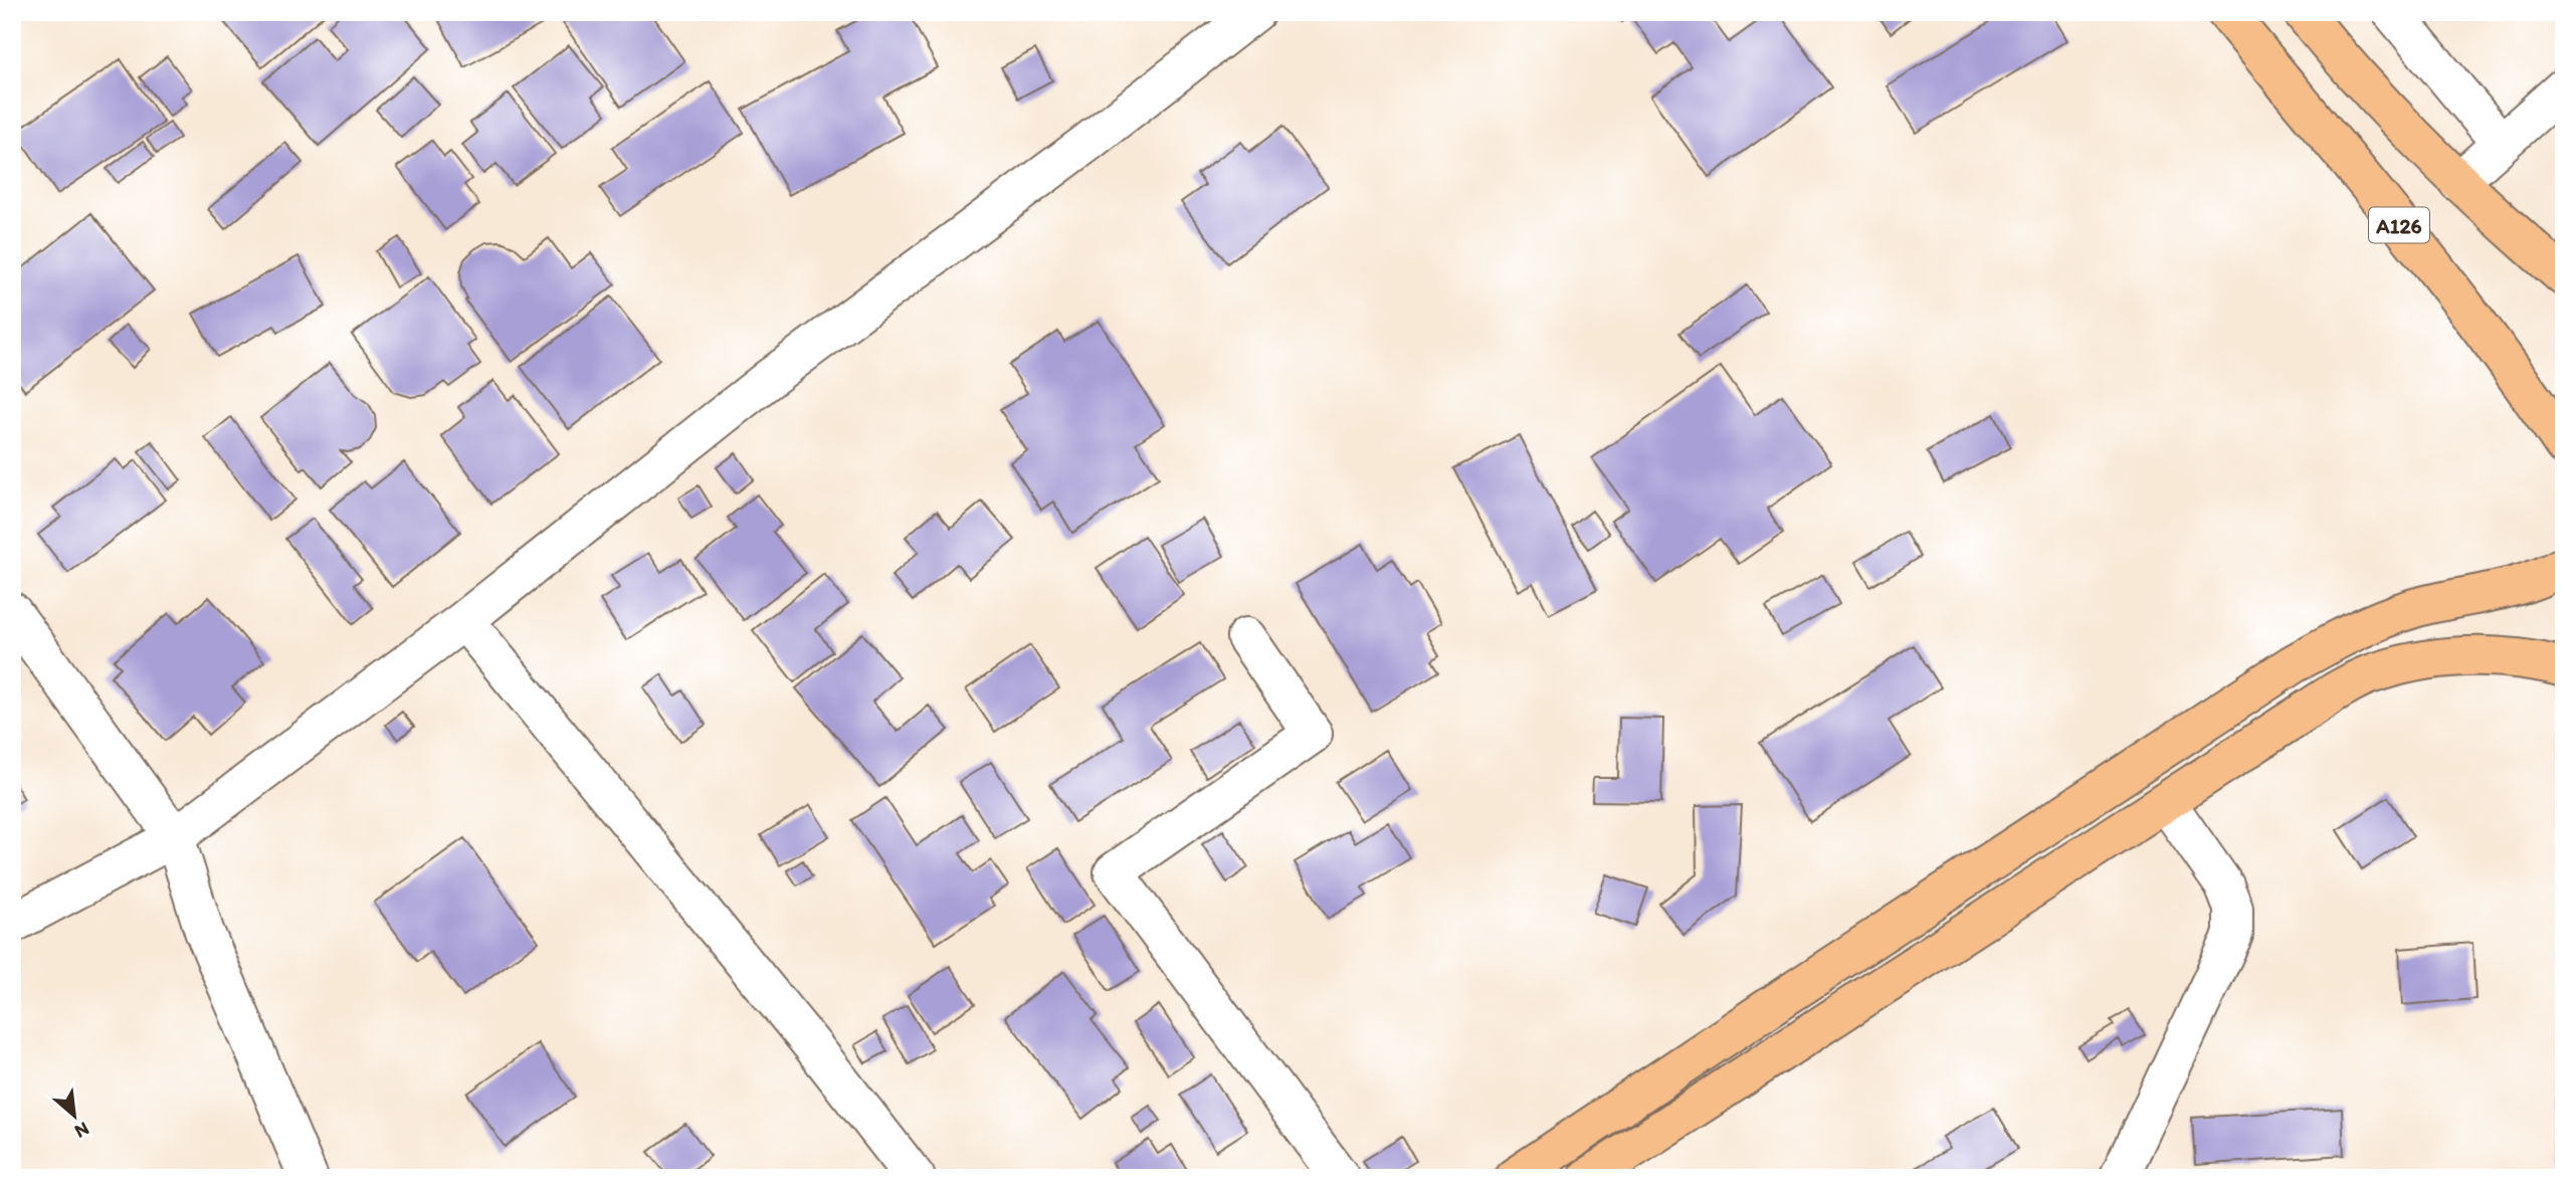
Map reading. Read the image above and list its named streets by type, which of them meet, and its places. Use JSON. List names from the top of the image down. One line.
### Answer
{"streets":{"main road":["A126"]},"north":"bottom right"}
